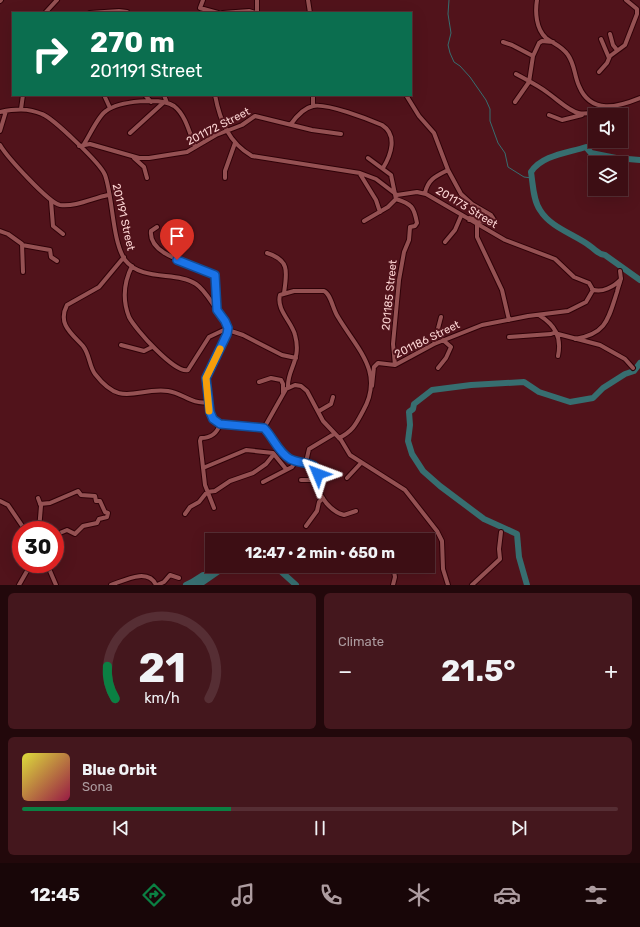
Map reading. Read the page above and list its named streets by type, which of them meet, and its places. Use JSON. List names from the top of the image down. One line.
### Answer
{"streets":{"street":["201172 Street","201173 Street","201191 Street","201185 Street","201186 Street"]},"crossings":[["201173 Street","201186 Street"],["201185 Street","201186 Street"]],"page":{"turn":["270 m","201191 Street"],"limit":"30","trip":"12:47 · 2 min · 650 m","tile":"Climate","heat":["−","21.5°","+"],"song":["Blue Orbit","Sona"],"tabs":"12:45","gauge":["21","km/h"]}}
